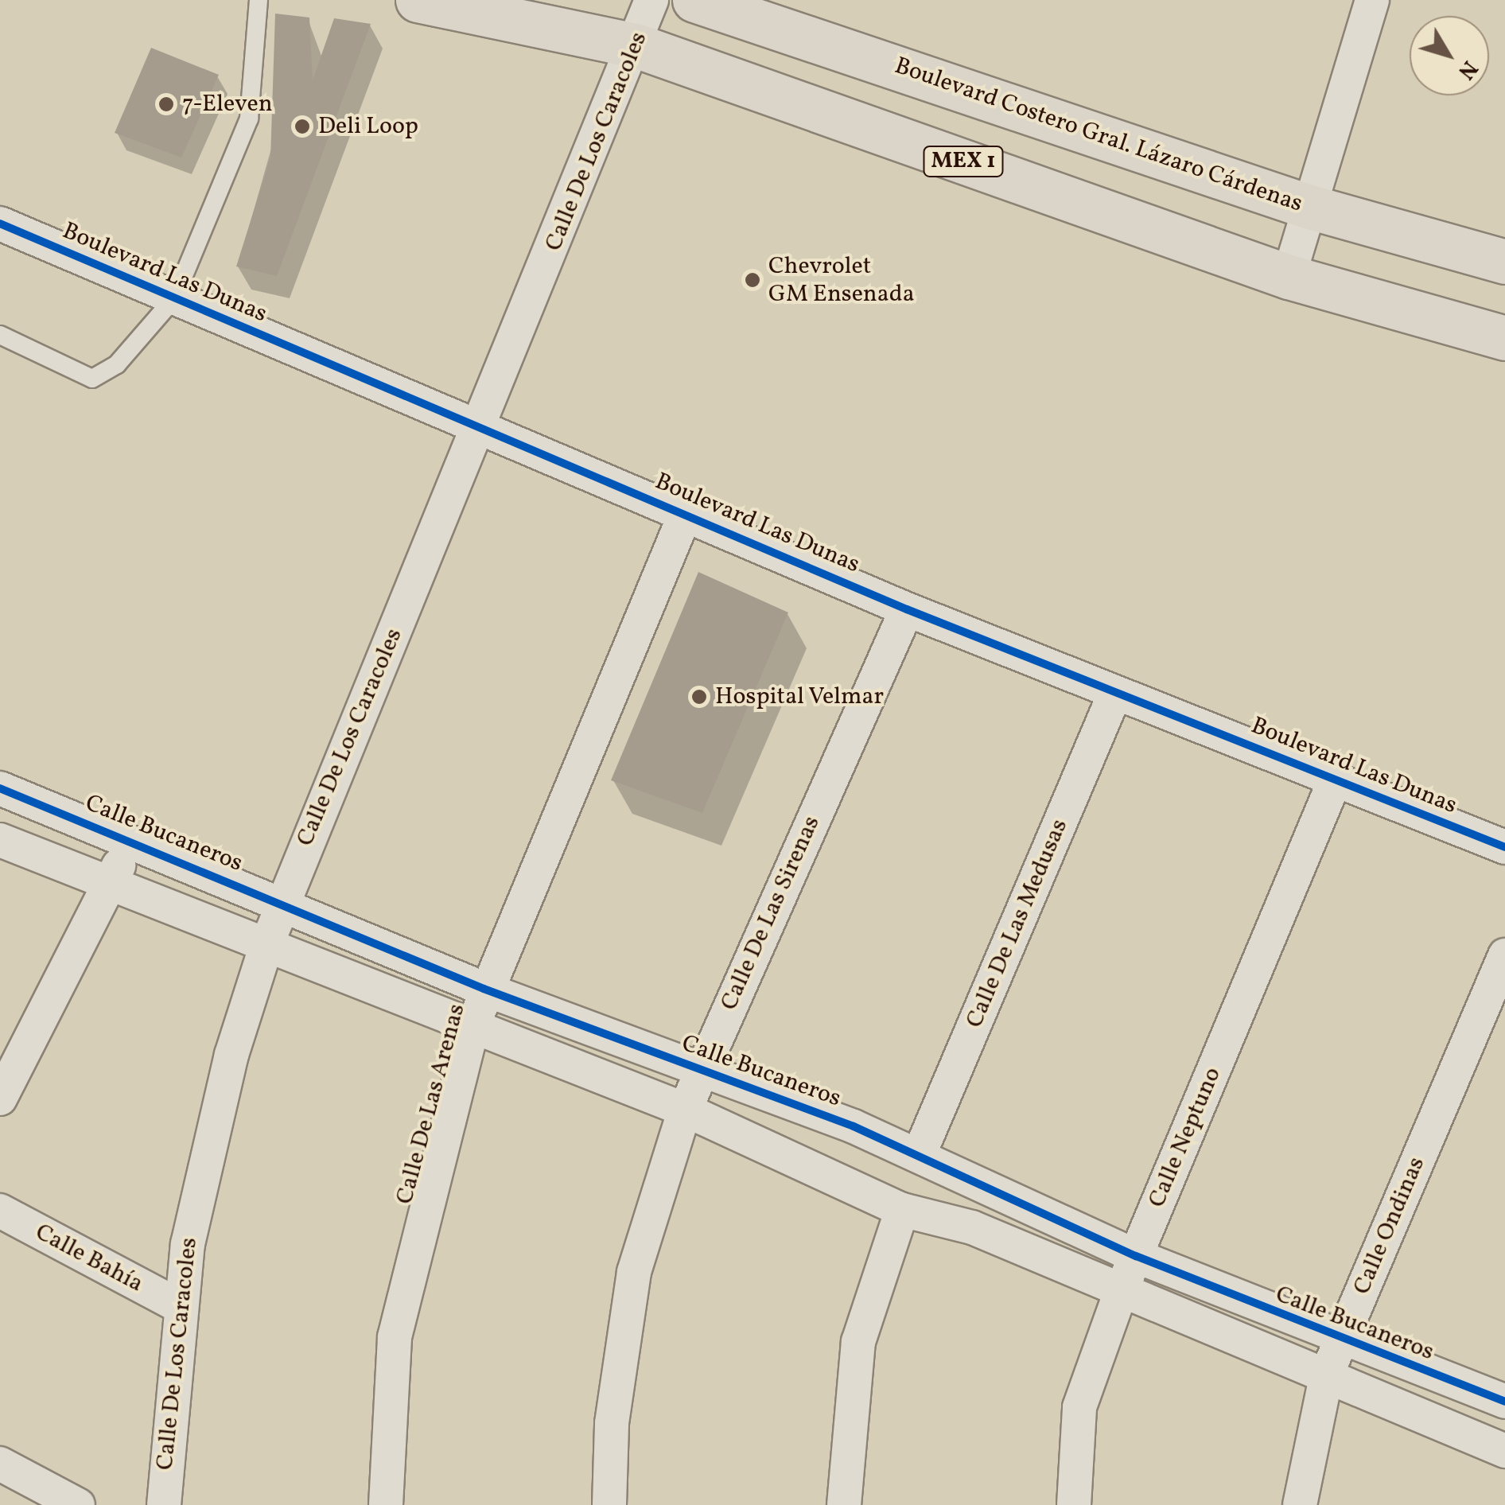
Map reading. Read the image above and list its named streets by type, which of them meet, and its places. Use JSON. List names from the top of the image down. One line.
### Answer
{"streets":{"highway":["Boulevard Costero Gral. Lázaro Cárdenas","MEX 1"],"street":["Calle De Los Caracoles","Boulevard Las Dunas","Calle Bucaneros","Calle De Las Sirenas","Calle De Las Medusas","Calle De Las Arenas","Calle Neptuno","Calle Ondinas","Calle Bahía"]},"crossings":[["Calle De Los Caracoles","MEX 1"],["Calle De Los Caracoles","Boulevard Las Dunas"],["Calle De Los Caracoles","Calle Bucaneros"],["Calle De Los Caracoles","Calle Bahía"],["Boulevard Las Dunas","Calle De Las Sirenas"],["Boulevard Las Dunas","Calle De Las Medusas"],["Boulevard Las Dunas","Calle De Las Arenas"],["Boulevard Las Dunas","Calle Neptuno"],["Calle Bucaneros","Calle De Las Sirenas"],["Calle Bucaneros","Calle De Las Medusas"],["Calle Bucaneros","Calle De Las Arenas"],["Calle Bucaneros","Calle Neptuno"],["Calle Bucaneros","Calle Ondinas"]],"places":["7-Eleven","Deli Loop","Chevrolet GM Ensenada","Hospital Velmar"],"north":"bottom right"}
